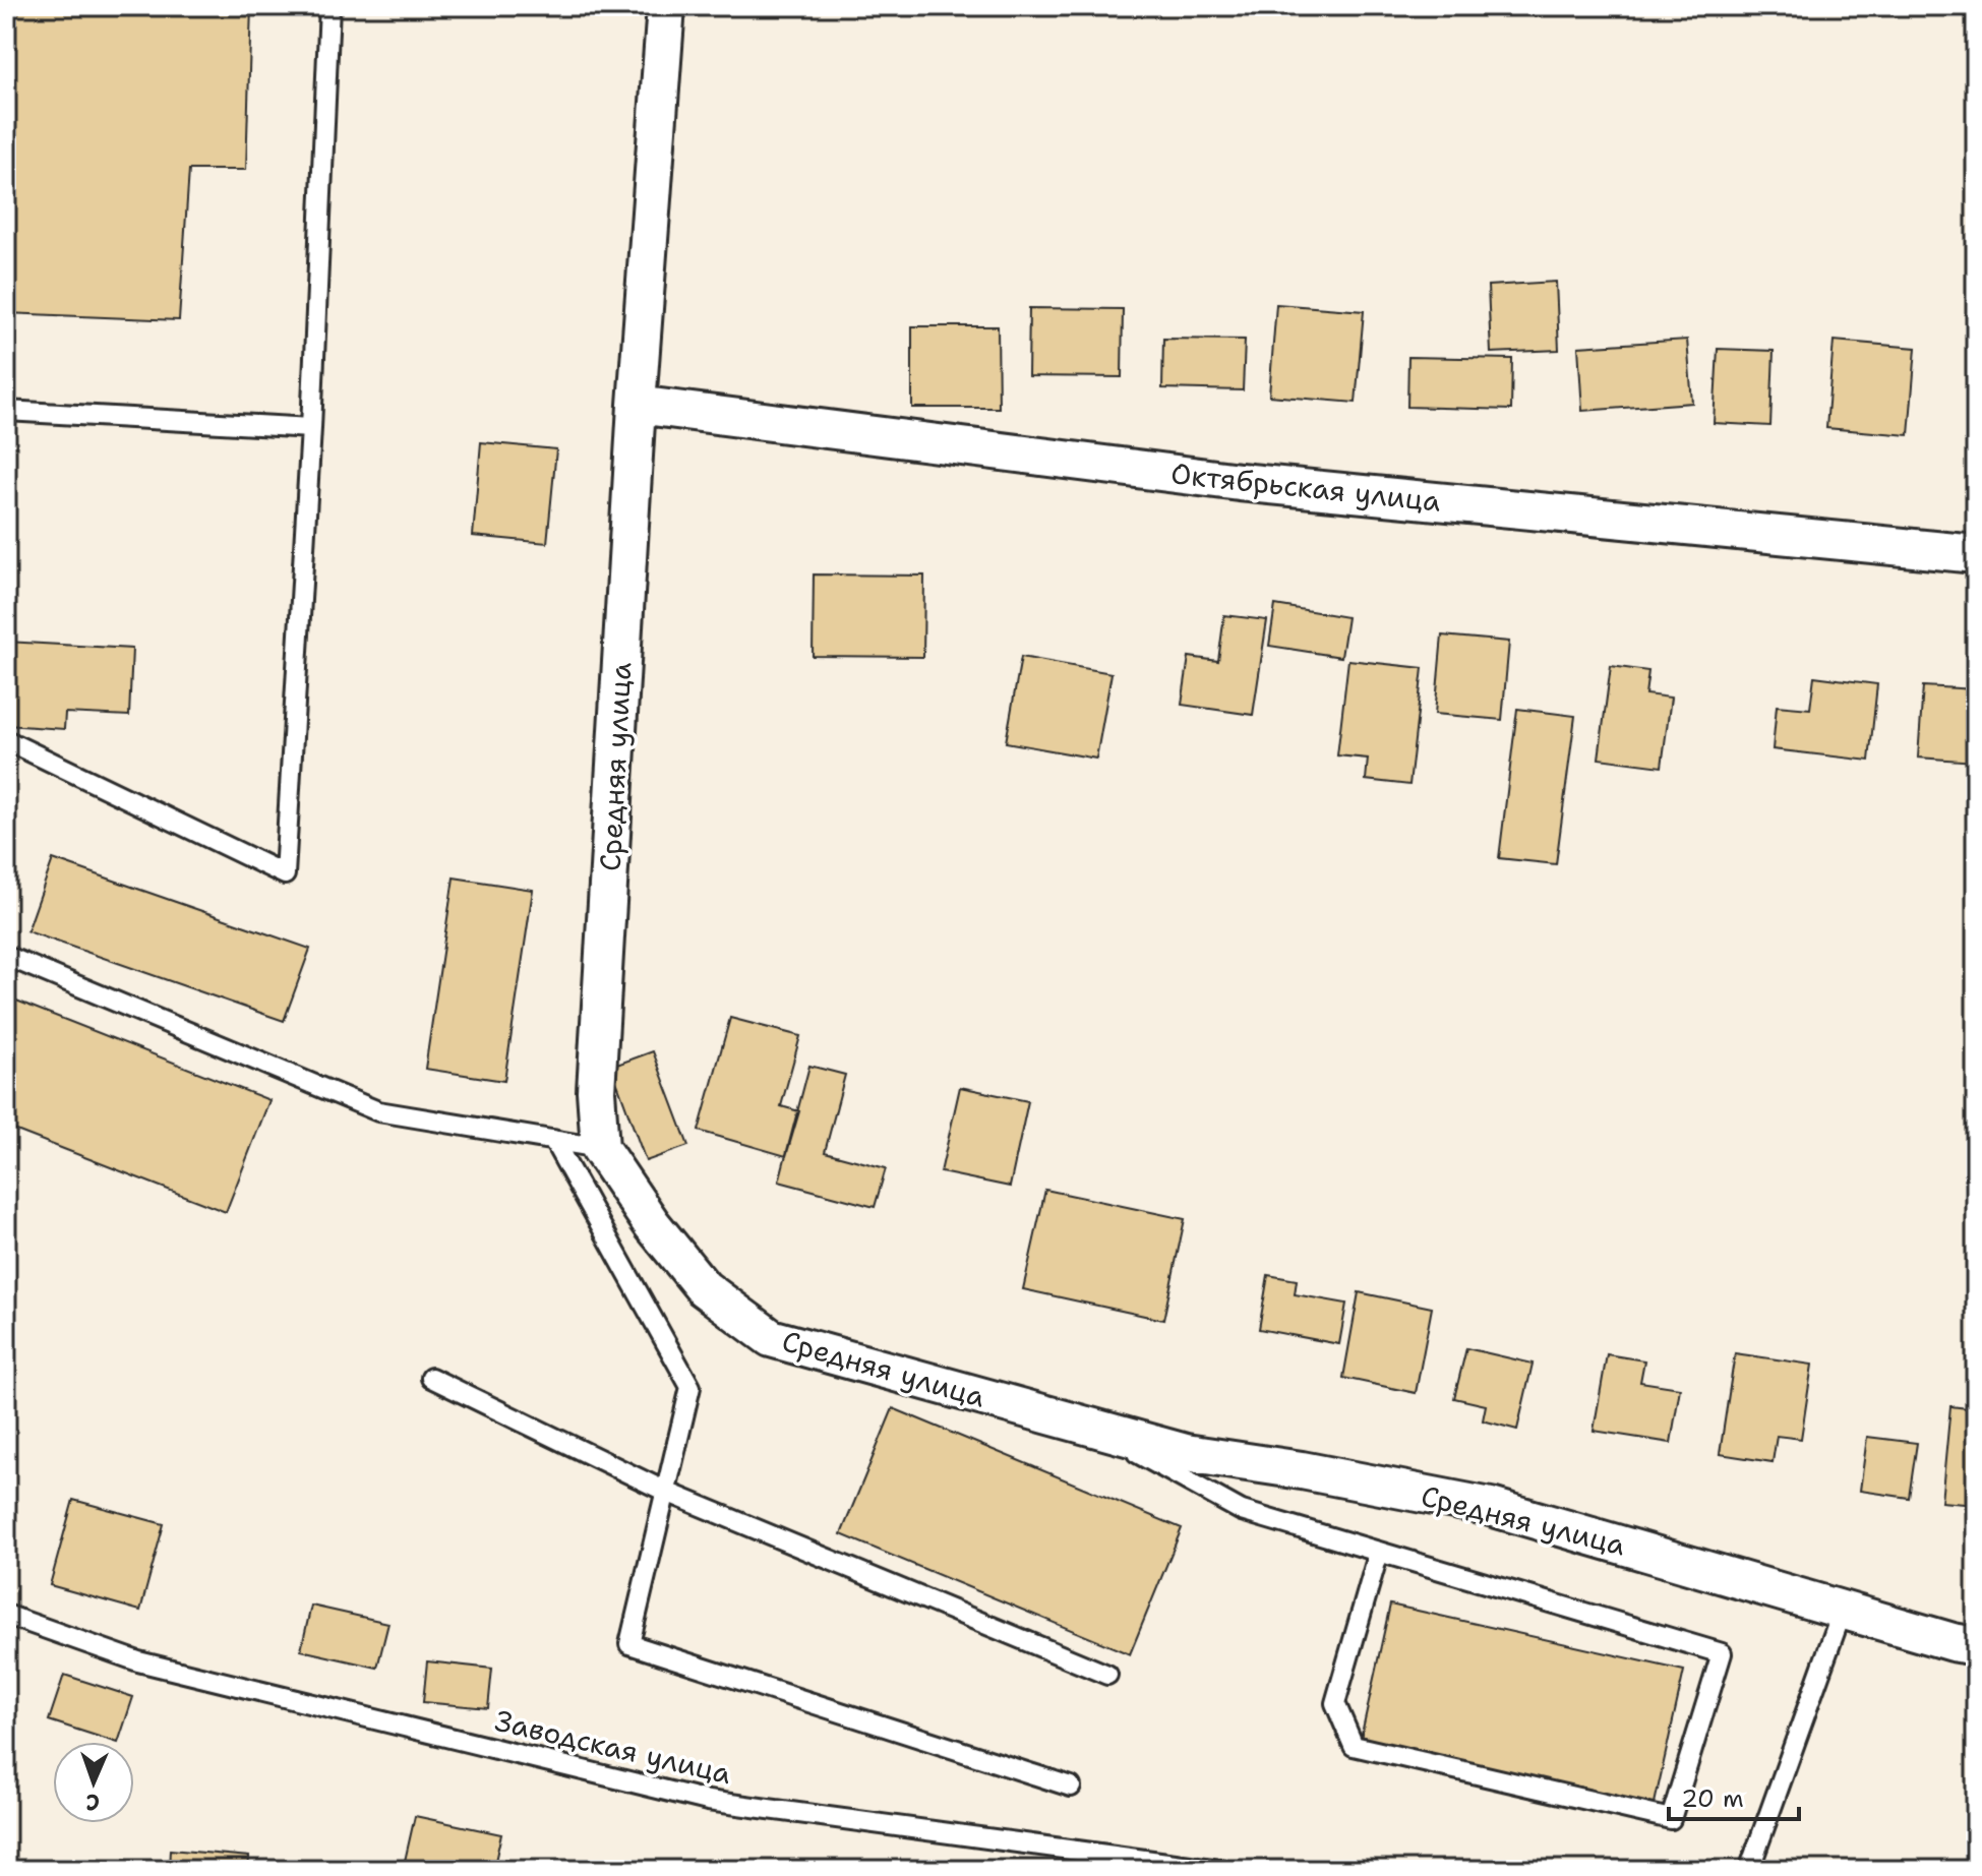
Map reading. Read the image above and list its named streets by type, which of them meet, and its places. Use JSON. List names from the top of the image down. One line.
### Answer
{"streets":{"street":["Октябрьская улица","Средняя улица"],"lane":["Заводская улица"]},"crossings":[["Октябрьская улица","Средняя улица"]],"scale_bar":"20 m","north":"bottom"}
